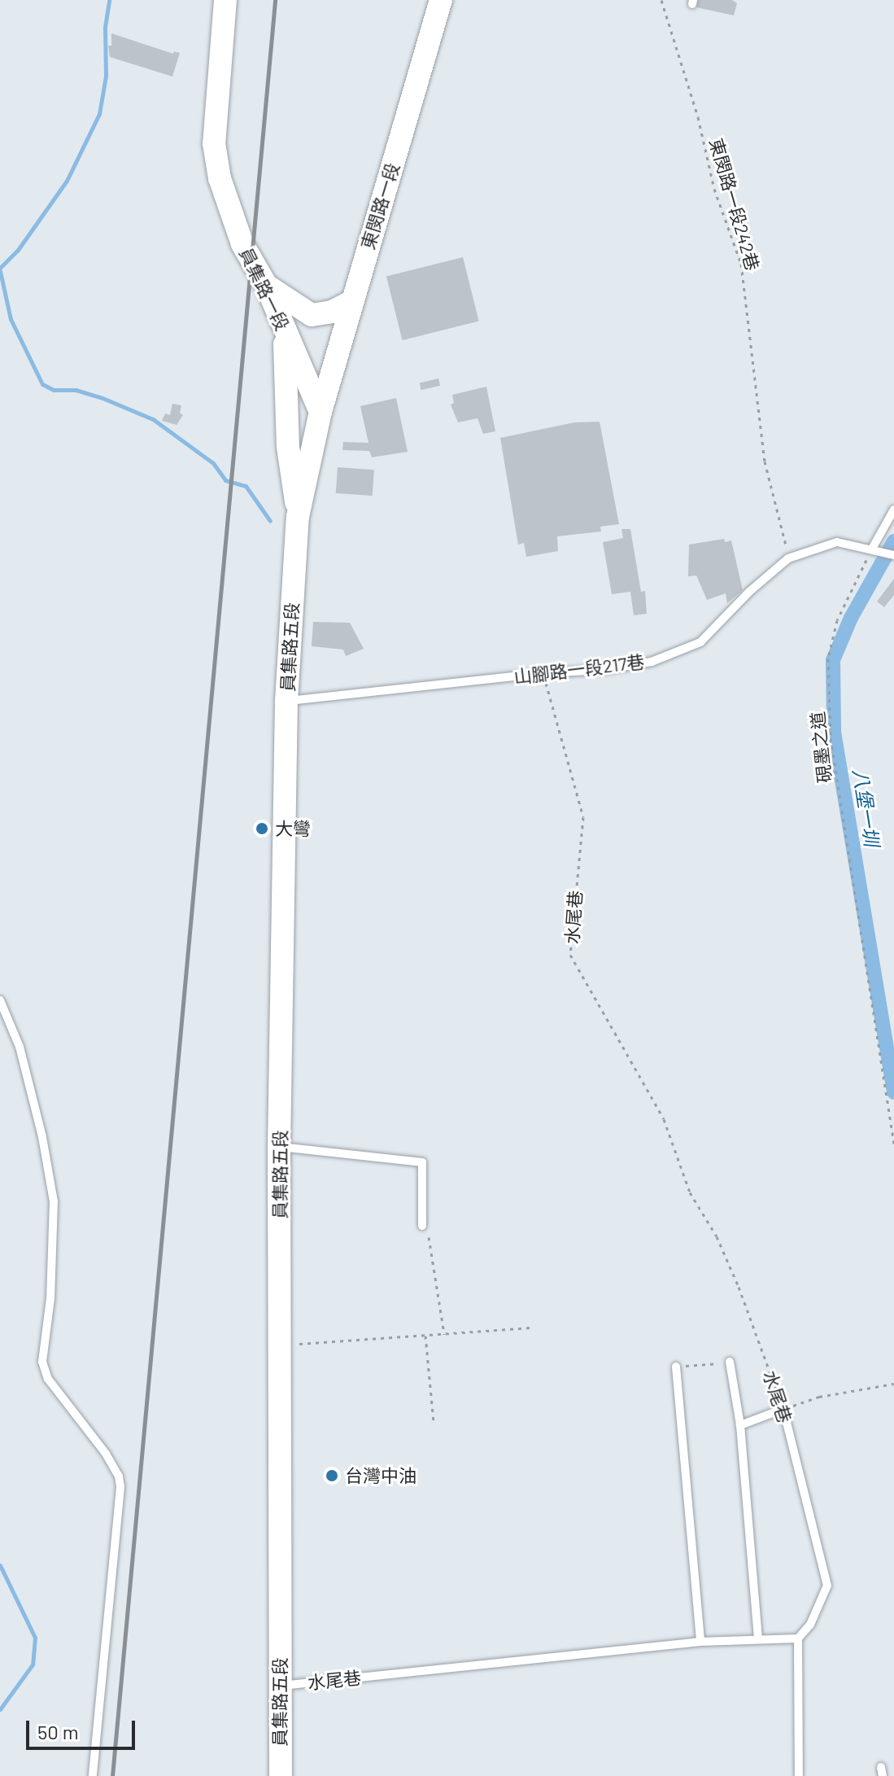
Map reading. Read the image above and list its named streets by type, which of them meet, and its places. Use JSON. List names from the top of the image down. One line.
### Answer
{"streets":{"main road":["東閔路一段","員集路一段","員集路五段"],"lane":["山腳路一段217巷","水尾巷"],"path":["東閔路一段242巷","硯墨之道"]},"crossings":[["東閔路一段242巷","山腳路一段217巷"],["東閔路一段","員集路一段"],["員集路五段","山腳路一段217巷"],["員集路五段","水尾巷"],["山腳路一段217巷","硯墨之道"],["山腳路一段217巷","水尾巷"]],"water":["八堡一圳"],"places":["大彎","台灣中油"],"scale_bar":"50 m"}
